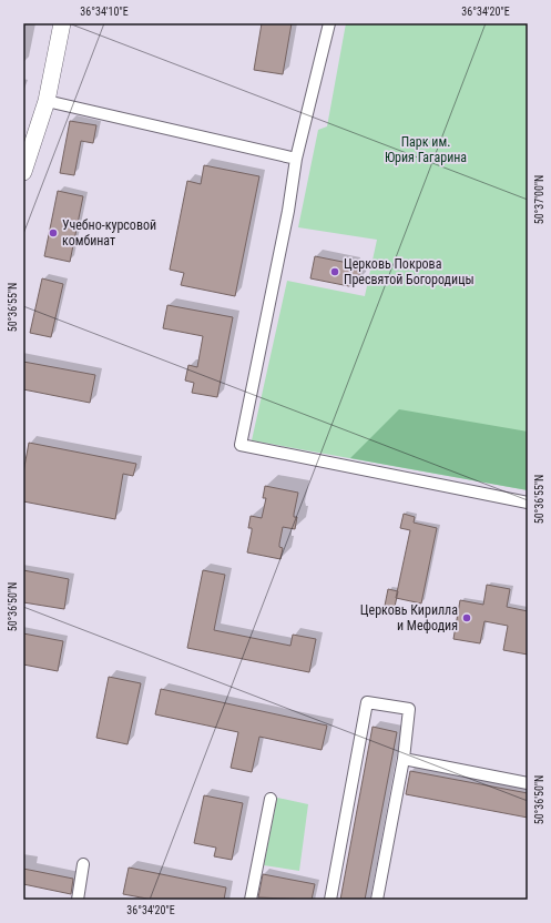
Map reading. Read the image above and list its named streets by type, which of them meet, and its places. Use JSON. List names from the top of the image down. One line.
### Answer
{"parks":["Парк им. Юрия Гагарина"],"places":["Учебно-курсовой комбинат","Церковь Покрова Пресвятой Богородицы","Церковь Кирилла и Мефодия"],"coordinates":["36°34'10\"E","36°34'20\"E","50°37'00\"N","50°36'55\"N","50°36'50\"N"]}
